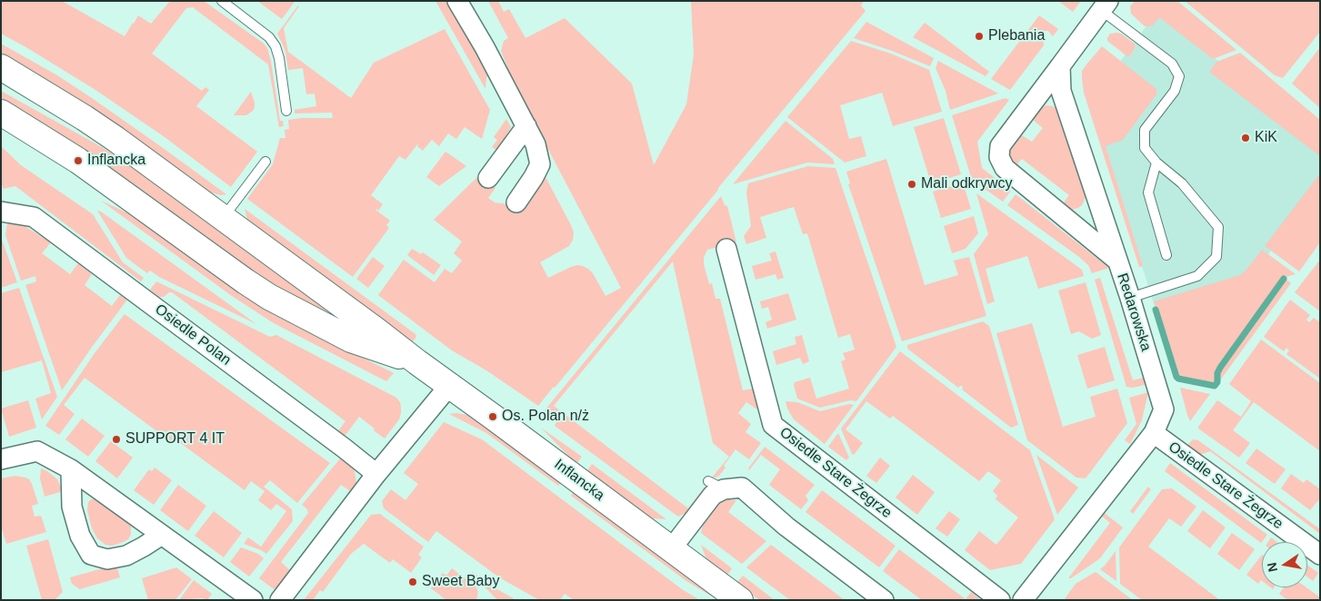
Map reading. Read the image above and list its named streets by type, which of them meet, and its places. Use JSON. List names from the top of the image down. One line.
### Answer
{"streets":{"street":["Redarowska","Osiedle Polan","Osiedle Stare Żegrze","Inflancka"]},"crossings":[["Redarowska","Osiedle Stare Żegrze"]],"places":["Plebania","KiK","Inflancka","Mali odkrywcy","Os. Polan n/ż","SUPPORT 4 IT","Sweet Baby"],"north":"left"}
